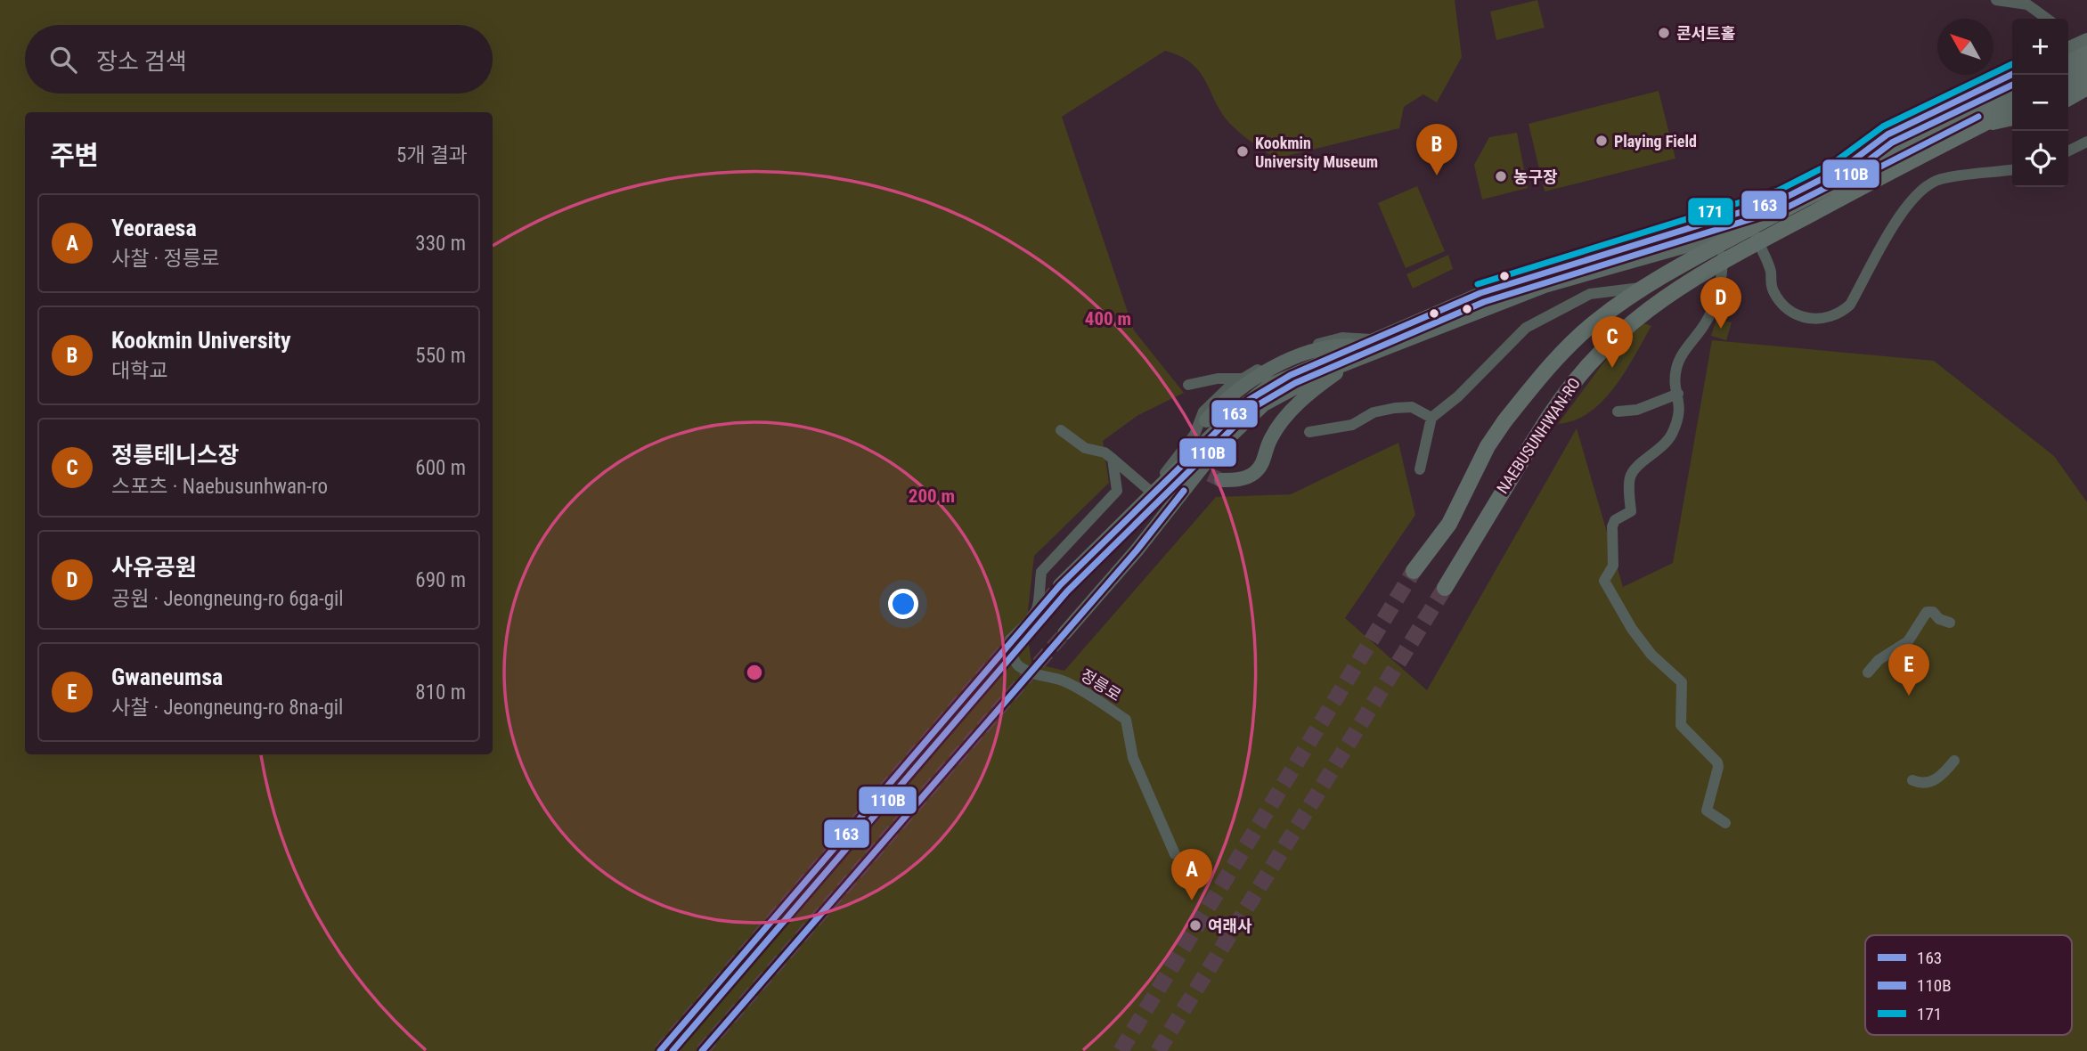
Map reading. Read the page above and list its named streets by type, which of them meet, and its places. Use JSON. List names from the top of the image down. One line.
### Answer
{"streets":{"highway":["NAEBUSUNHWAN-RO"],"street":["정릉로"]},"places":["콘서트홀","Playing Field","Kookmin University Museum","농구장","여래사"],"lines":["transit line 171","transit line 163","transit line 110B"],"legend":["163","110B","171"],"north":"top left","page":{"map_buttons":["+","−"],"search":"장소 검색","heading":["주변","5개 결과"],"pins":["B","D","C","E","A"],"list":[{"mark":"A","name":"Yeoraesa","note":"사찰 · 정릉로","value":"330 m"},{"mark":"B","name":"Kookmin University","note":"대학교","value":"550 m"},{"mark":"C","name":"정릉테니스장","note":"스포츠 · Naebusunhwan-ro","value":"600 m"},{"mark":"D","name":"사유공원","note":"공원 · Jeongneung-ro 6ga-gil","value":"690 m"},{"mark":"E","name":"Gwaneumsa","note":"사찰 · Jeongneung-ro 8na-gil","value":"810 m"}]},"rings":["400 m","200 m"]}
